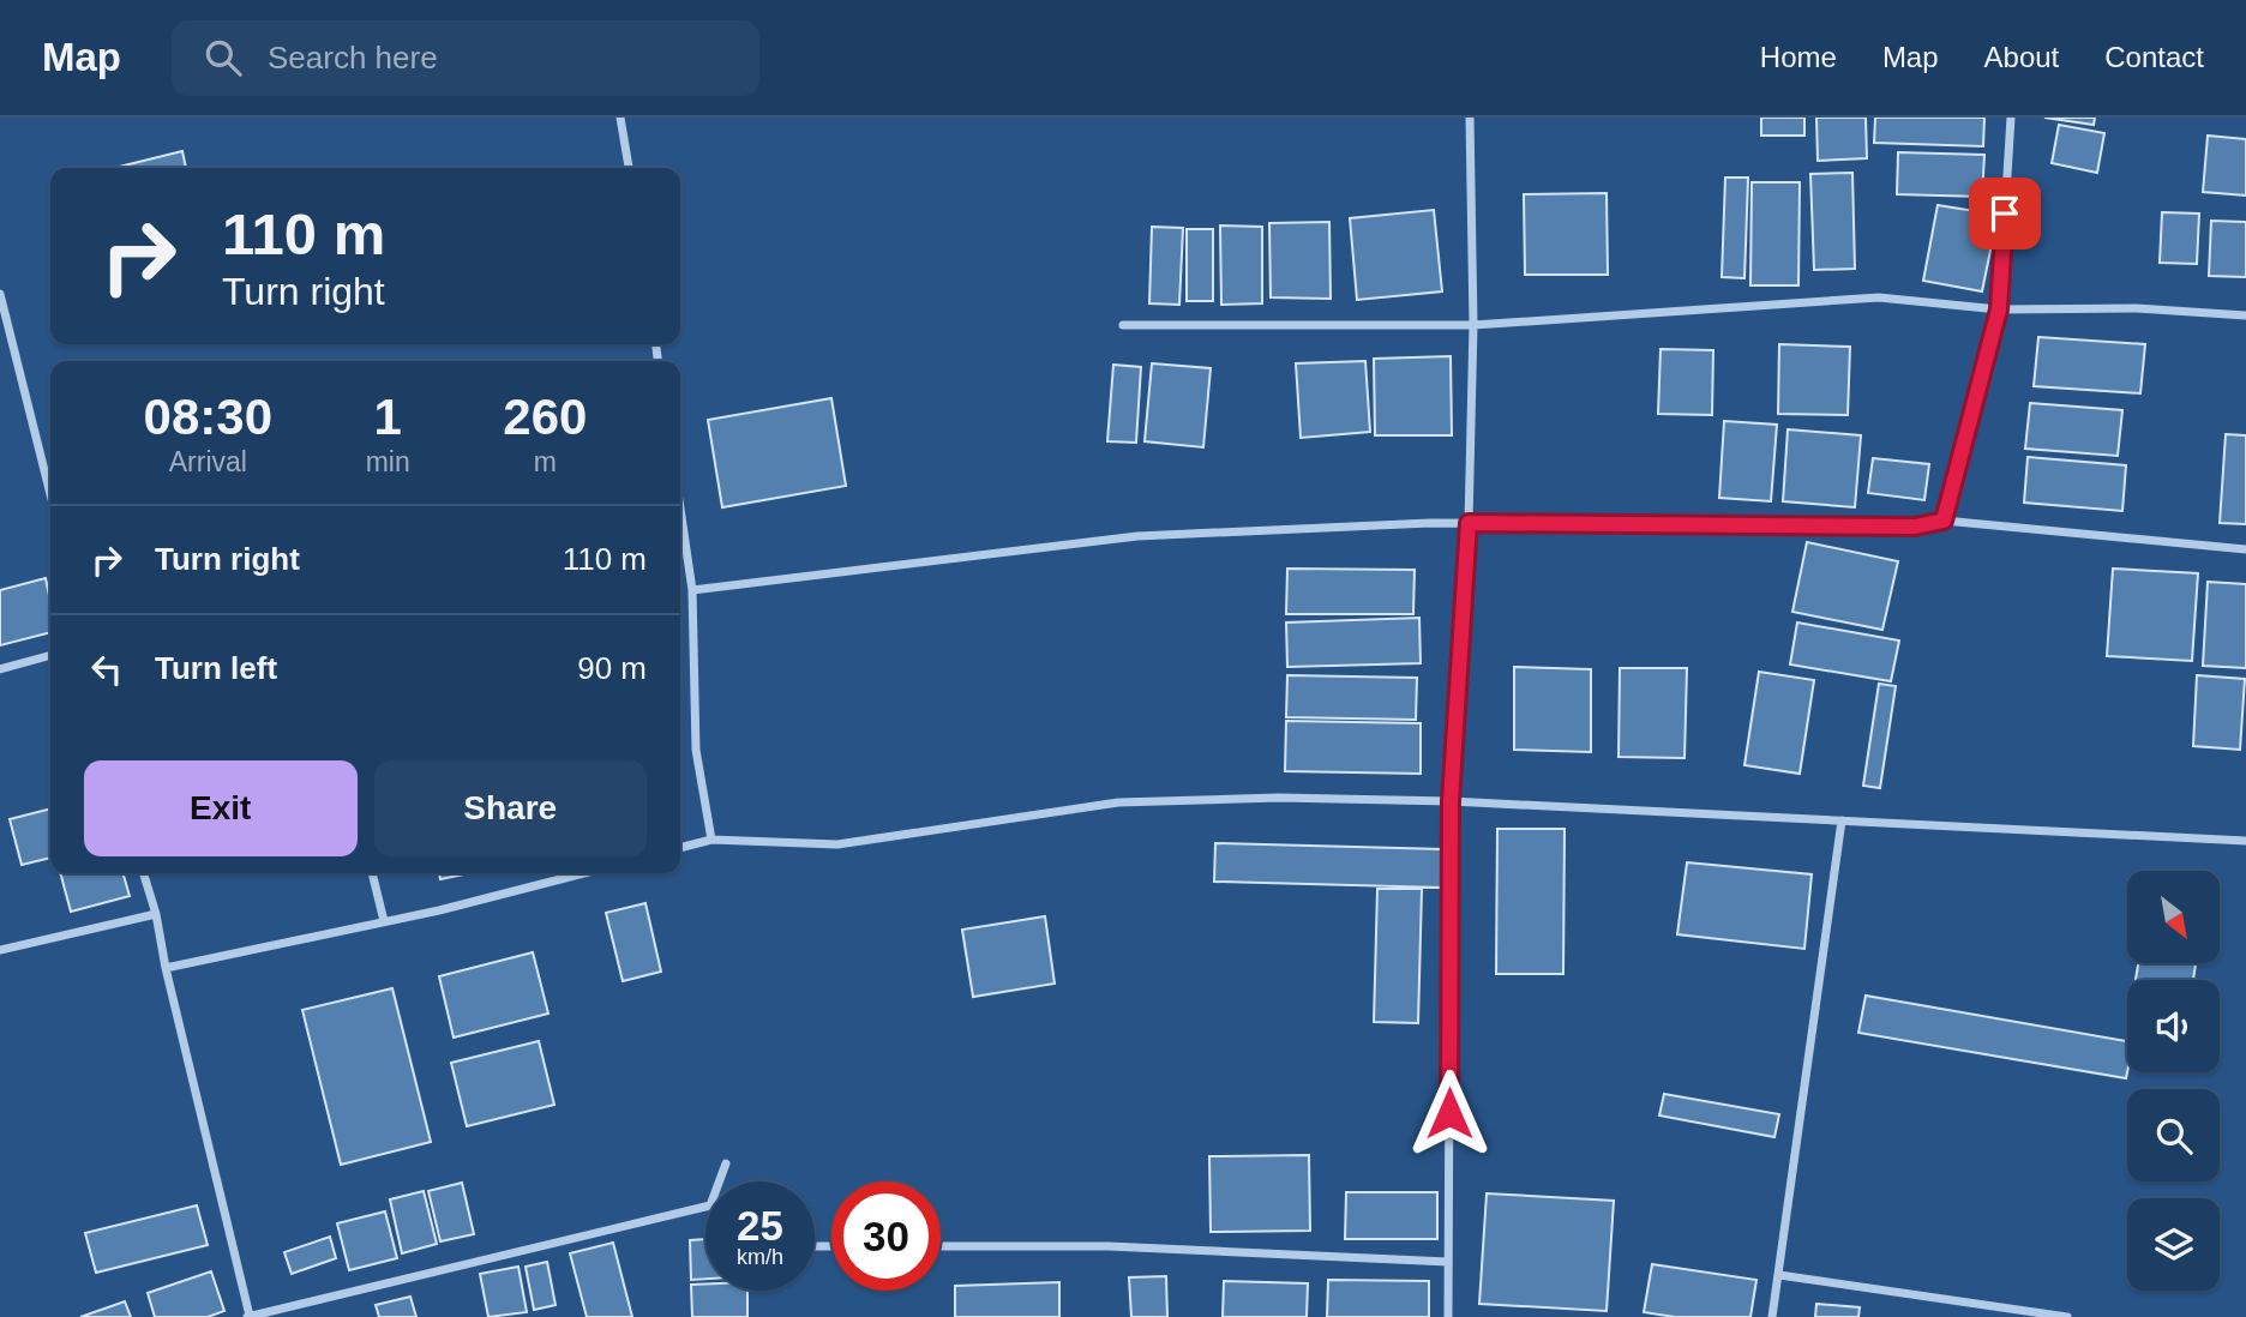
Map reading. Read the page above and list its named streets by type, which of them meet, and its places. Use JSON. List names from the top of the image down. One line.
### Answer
{"north":"bottom right","page":{"header":"Map","search":"Search here","nav":["Home","Map","About","Contact"],"turn":["110 m","Turn right"],"eta":["08:30","Arrival","1","min","260","m"],"list":[{"name":"Turn right","value":"110 m"},{"name":"Turn left","value":"90 m"}],"buttons":["Exit","Share"],"speed":"25 km/h","limit":"30"}}
